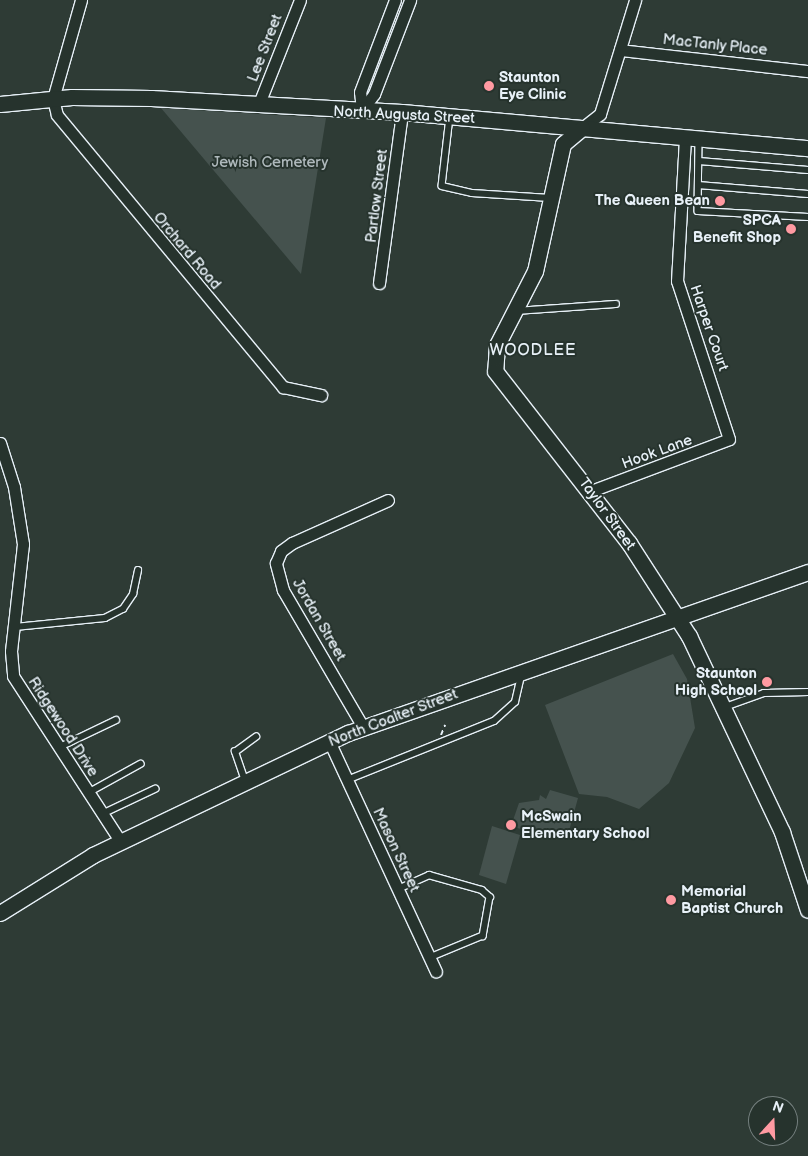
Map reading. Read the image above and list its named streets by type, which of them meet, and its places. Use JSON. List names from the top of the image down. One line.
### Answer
{"streets":{"street":["MacTanly Place","Lee Street","North Augusta Street","Partlow Street","Orchard Road","Harper Court","Hook Lane","Taylor Street","Jordan Street","North Coalter Street","Ridgewood Drive","Mason Street"]},"crossings":[["Lee Street","North Augusta Street"],["North Augusta Street","Partlow Street"],["North Augusta Street","Orchard Road"],["North Augusta Street","Harper Court"],["North Augusta Street","Taylor Street"],["Harper Court","Hook Lane"],["Hook Lane","Taylor Street"],["Taylor Street","North Coalter Street"],["Jordan Street","North Coalter Street"],["North Coalter Street","Ridgewood Drive"],["North Coalter Street","Mason Street"]],"districts":["WOODLEE"],"parks":["Jewish Cemetery"],"places":["Staunton Eye Clinic","The Queen Bean","SPCA Benefit Shop","Staunton High School","McSwain Elementary School","Memorial Baptist Church"],"north":"top"}
